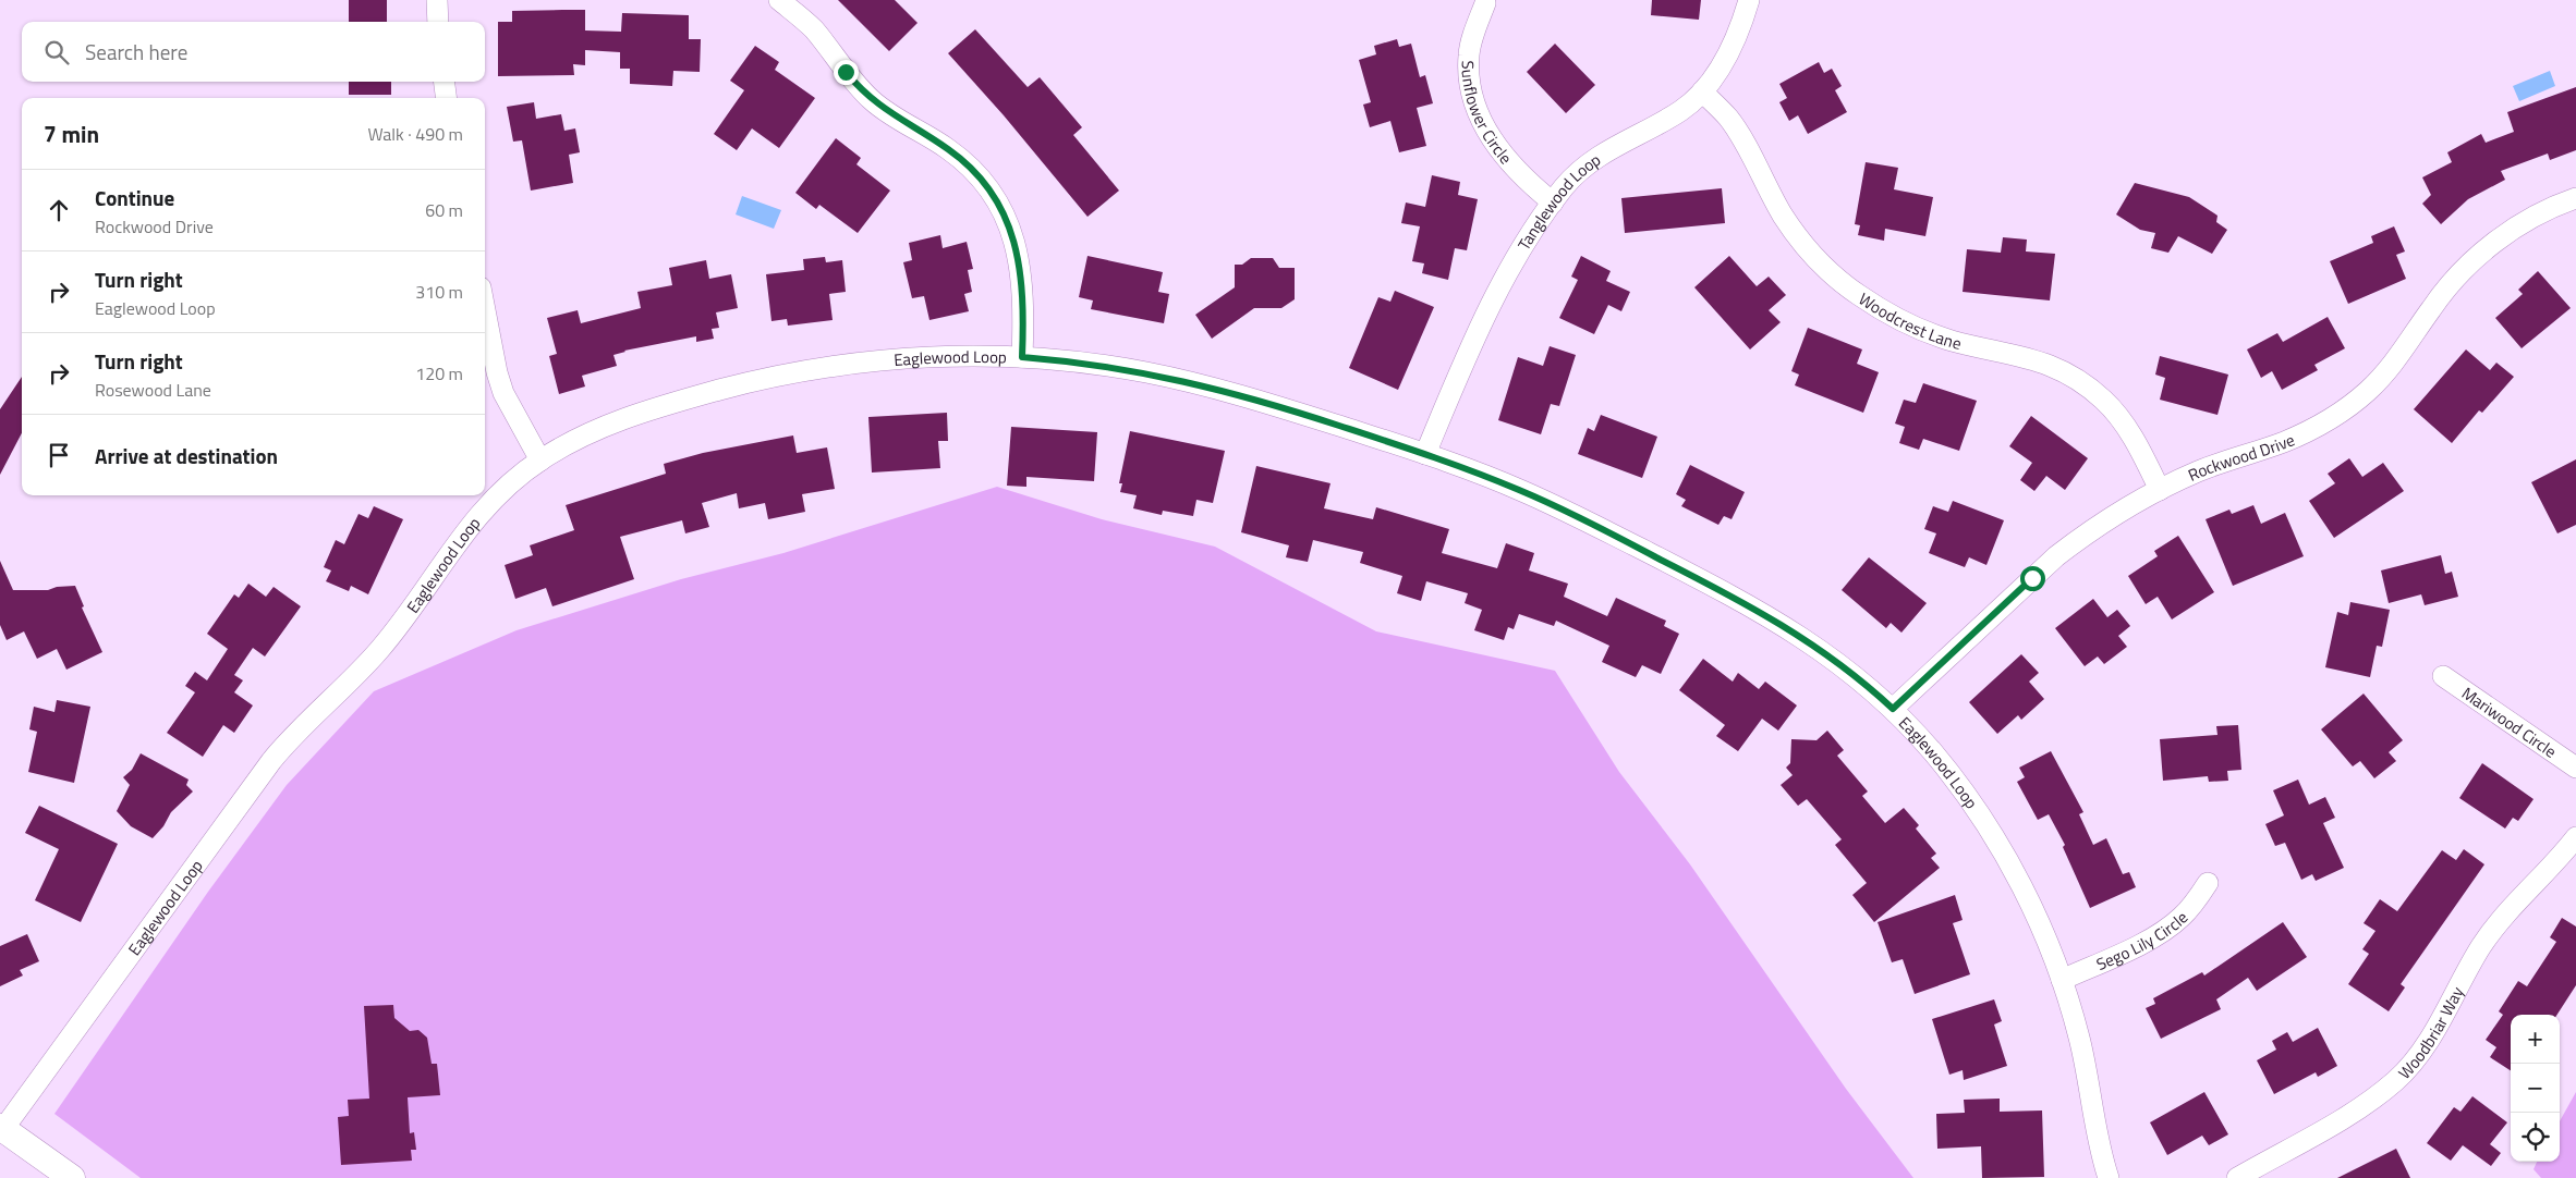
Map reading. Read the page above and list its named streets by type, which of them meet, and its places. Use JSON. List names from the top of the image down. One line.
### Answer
{"streets":{"street":["Sunflower Circle","Tanglewood Loop","Woodcrest Lane","Eaglewood Loop","Rockwood Drive","Mariwood Circle","Sego Lily Circle","Woodbriar Way"]},"crossings":[["Sunflower Circle","Tanglewood Loop"],["Tanglewood Loop","Woodcrest Lane"],["Tanglewood Loop","Eaglewood Loop"],["Woodcrest Lane","Rockwood Drive"],["Eaglewood Loop","Rockwood Drive"],["Eaglewood Loop","Sego Lily Circle"]],"page":{"search":"Search here","heading":["7 min","Walk · 490 m"],"list":[["Continue","Rockwood Drive","60 m"],["Turn right","Eaglewood Loop","310 m"],["Turn right","Rosewood Lane","120 m"],"Arrive at destination"],"map_buttons":["+","−"]}}
